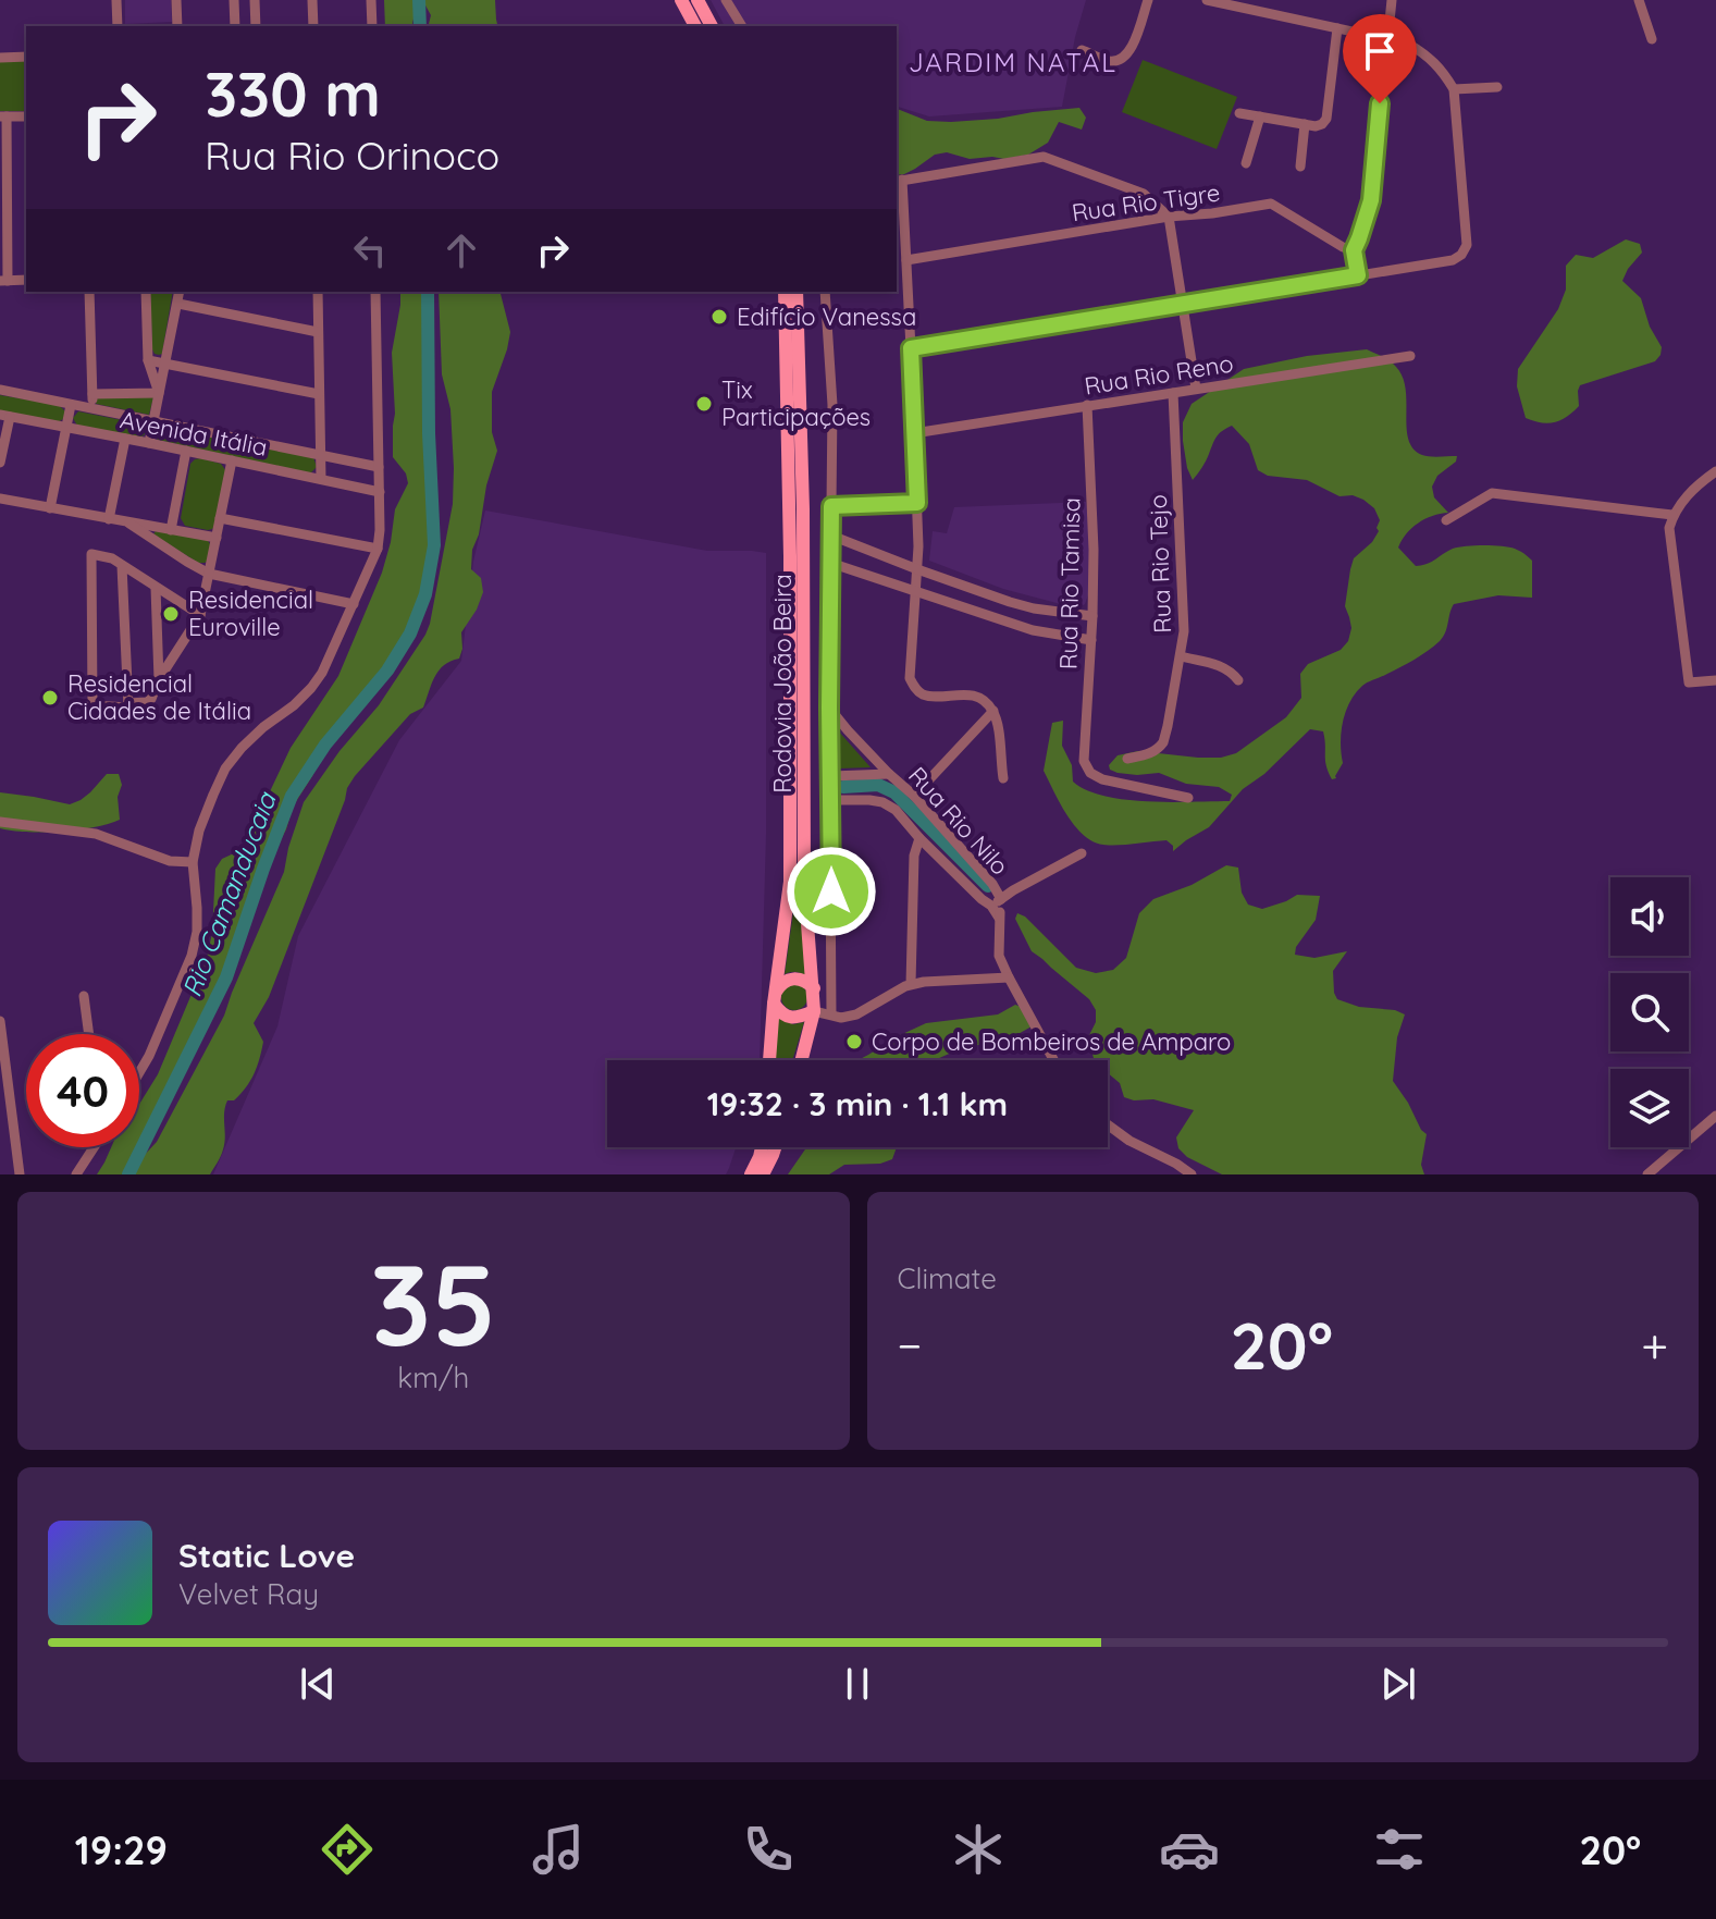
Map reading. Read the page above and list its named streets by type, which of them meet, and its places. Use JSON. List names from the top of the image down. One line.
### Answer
{"streets":{"main road":["Rodovia João Beira"],"street":["Rua Rio Tigre","Rua Rio Reno","Avenida Itália","Rua Rio Tejo","Rua Rio Tamisa","Rua Rio Nilo"]},"crossings":[["Rua Rio Reno","Rua Rio Tejo"],["Rua Rio Reno","Rua Rio Tamisa"]],"districts":["JARDIM NATAL"],"water":["Rio Camanducaia"],"places":["Edifício Vanessa","Tix Participações","Residencial Euroville","Residencial Cidades de Itália","Corpo de Bombeiros de Amparo"],"page":{"turn":["330 m","Rua Rio Orinoco"],"limit":"40","trip":"19:32 · 3 min · 1.1 km","tile":[["35","km/h"],"Climate"],"heat":["−","20°","+"],"song":["Static Love","Velvet Ray"],"tabs":["19:29","20°"]}}
